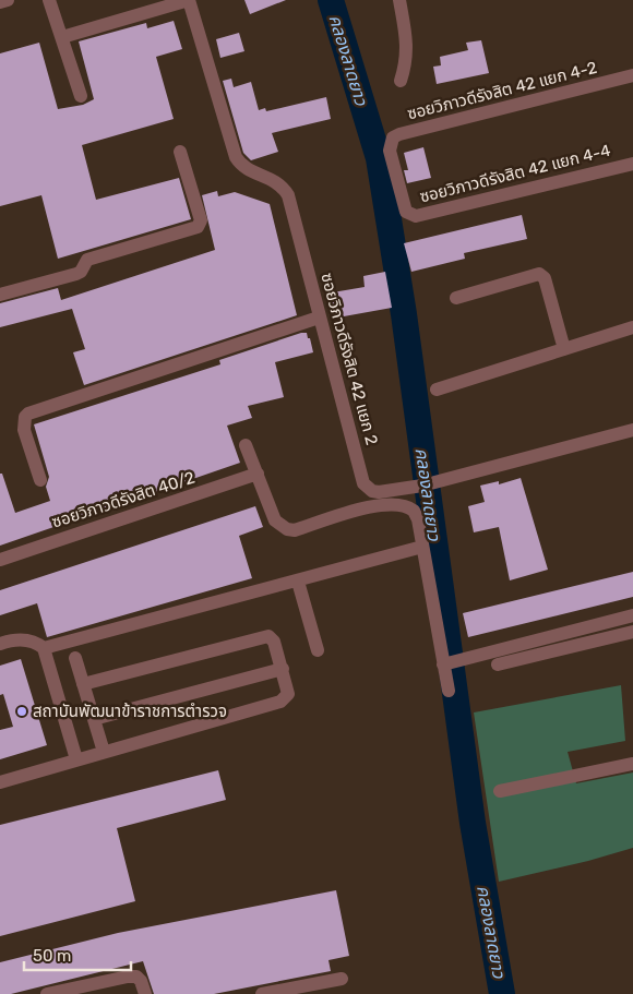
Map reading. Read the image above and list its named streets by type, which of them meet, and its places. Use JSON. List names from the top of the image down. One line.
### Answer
{"streets":{"street":["ซอยวิภาวดีรังสิต 42 แยก 4-2","ซอยวิภาวดีรังสิต 42 แยก 4-4","ซอยวิภาวดีรังสิต 42 แยก 2","ซอยวิภาวดีรังสิต 40/2"]},"crossings":[["ซอยวิภาวดีรังสิต 42 แยก 4-2","ซอยวิภาวดีรังสิต 42 แยก 4-4"]],"water":["คลองลาดยาว"],"places":["สถาบันพัฒนาข้าราชการตำรวจ"],"scale_bar":"50 m"}
